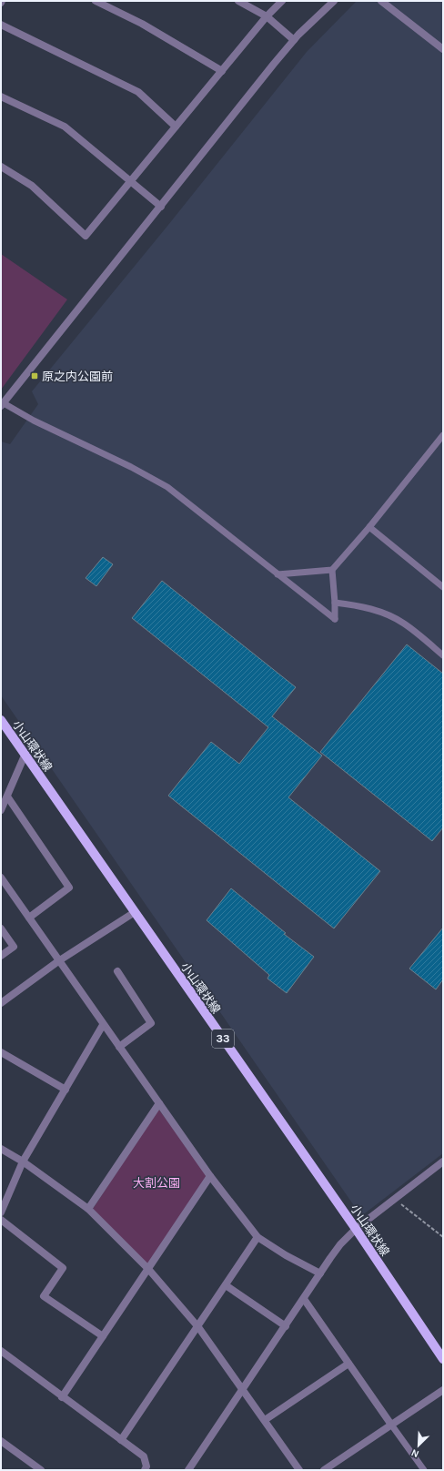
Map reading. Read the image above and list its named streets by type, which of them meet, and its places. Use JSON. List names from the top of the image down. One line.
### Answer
{"streets":{"main road":["小山環状線","33"]},"parks":["大割公園"],"places":{"transit":["原之内公園前"]},"north":"bottom left"}
